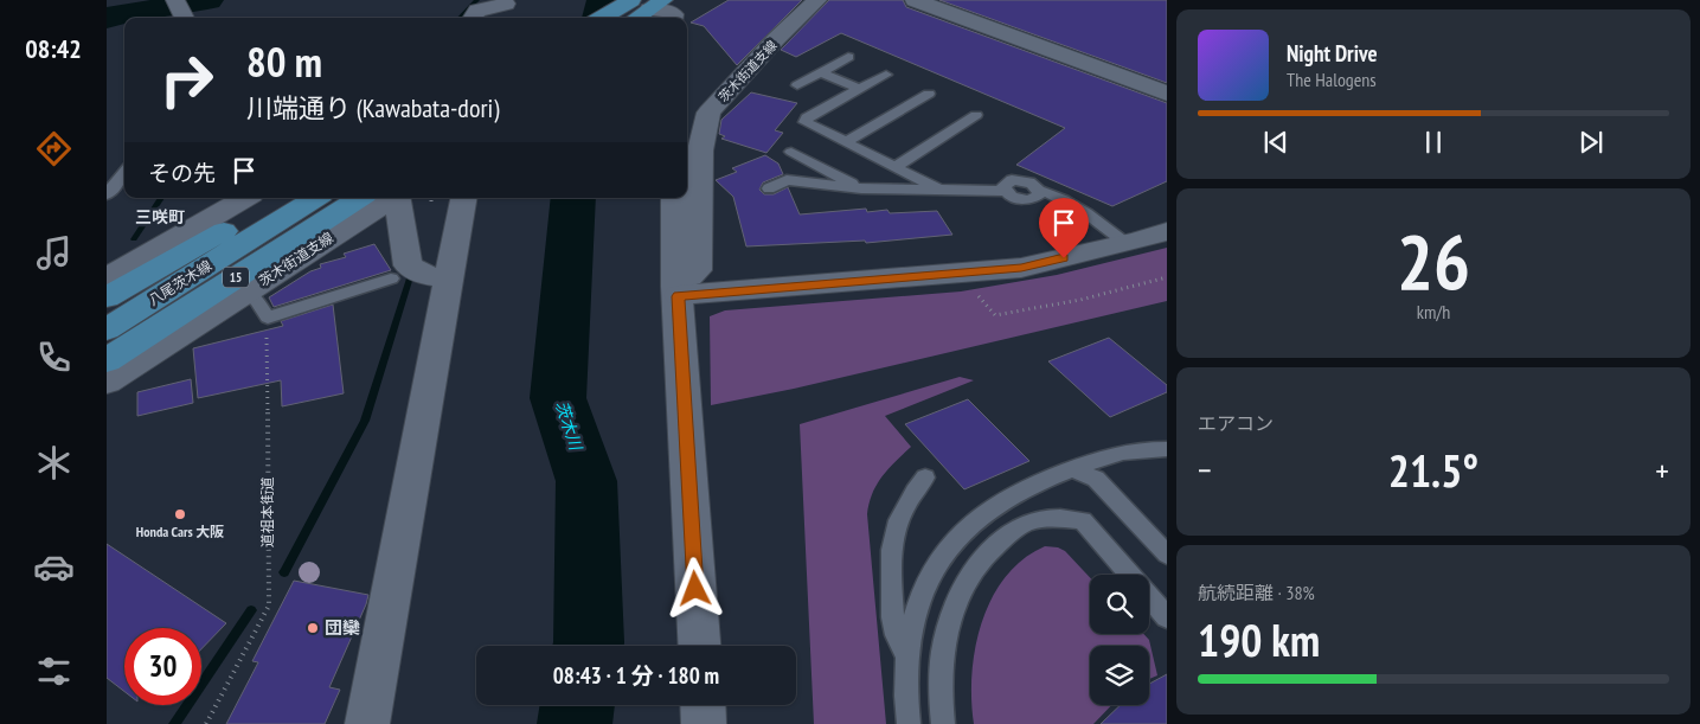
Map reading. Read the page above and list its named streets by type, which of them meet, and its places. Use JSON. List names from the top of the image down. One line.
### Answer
{"streets":{"main road":["15","八尾茨木線"],"street":["茨木街道支線"],"path":["道祖本街道"]},"crossings":[["15","八尾茨木線"]],"districts":["三咲町"],"water":["茨木川"],"places":["Honda Cars 大阪","団欒"],"page":{"tabs":"08:42","turn":["80 m","川端通り (Kawabata-dori)"],"song":["Night Drive","The Halogens"],"then":"その先","tile":[["26","km/h"],"エアコン",["航続距離 · 38%","190 km"]],"heat":["−","21.5°","+"],"limit":"30","trip":"08:43 · 1 分 · 180 m"}}
